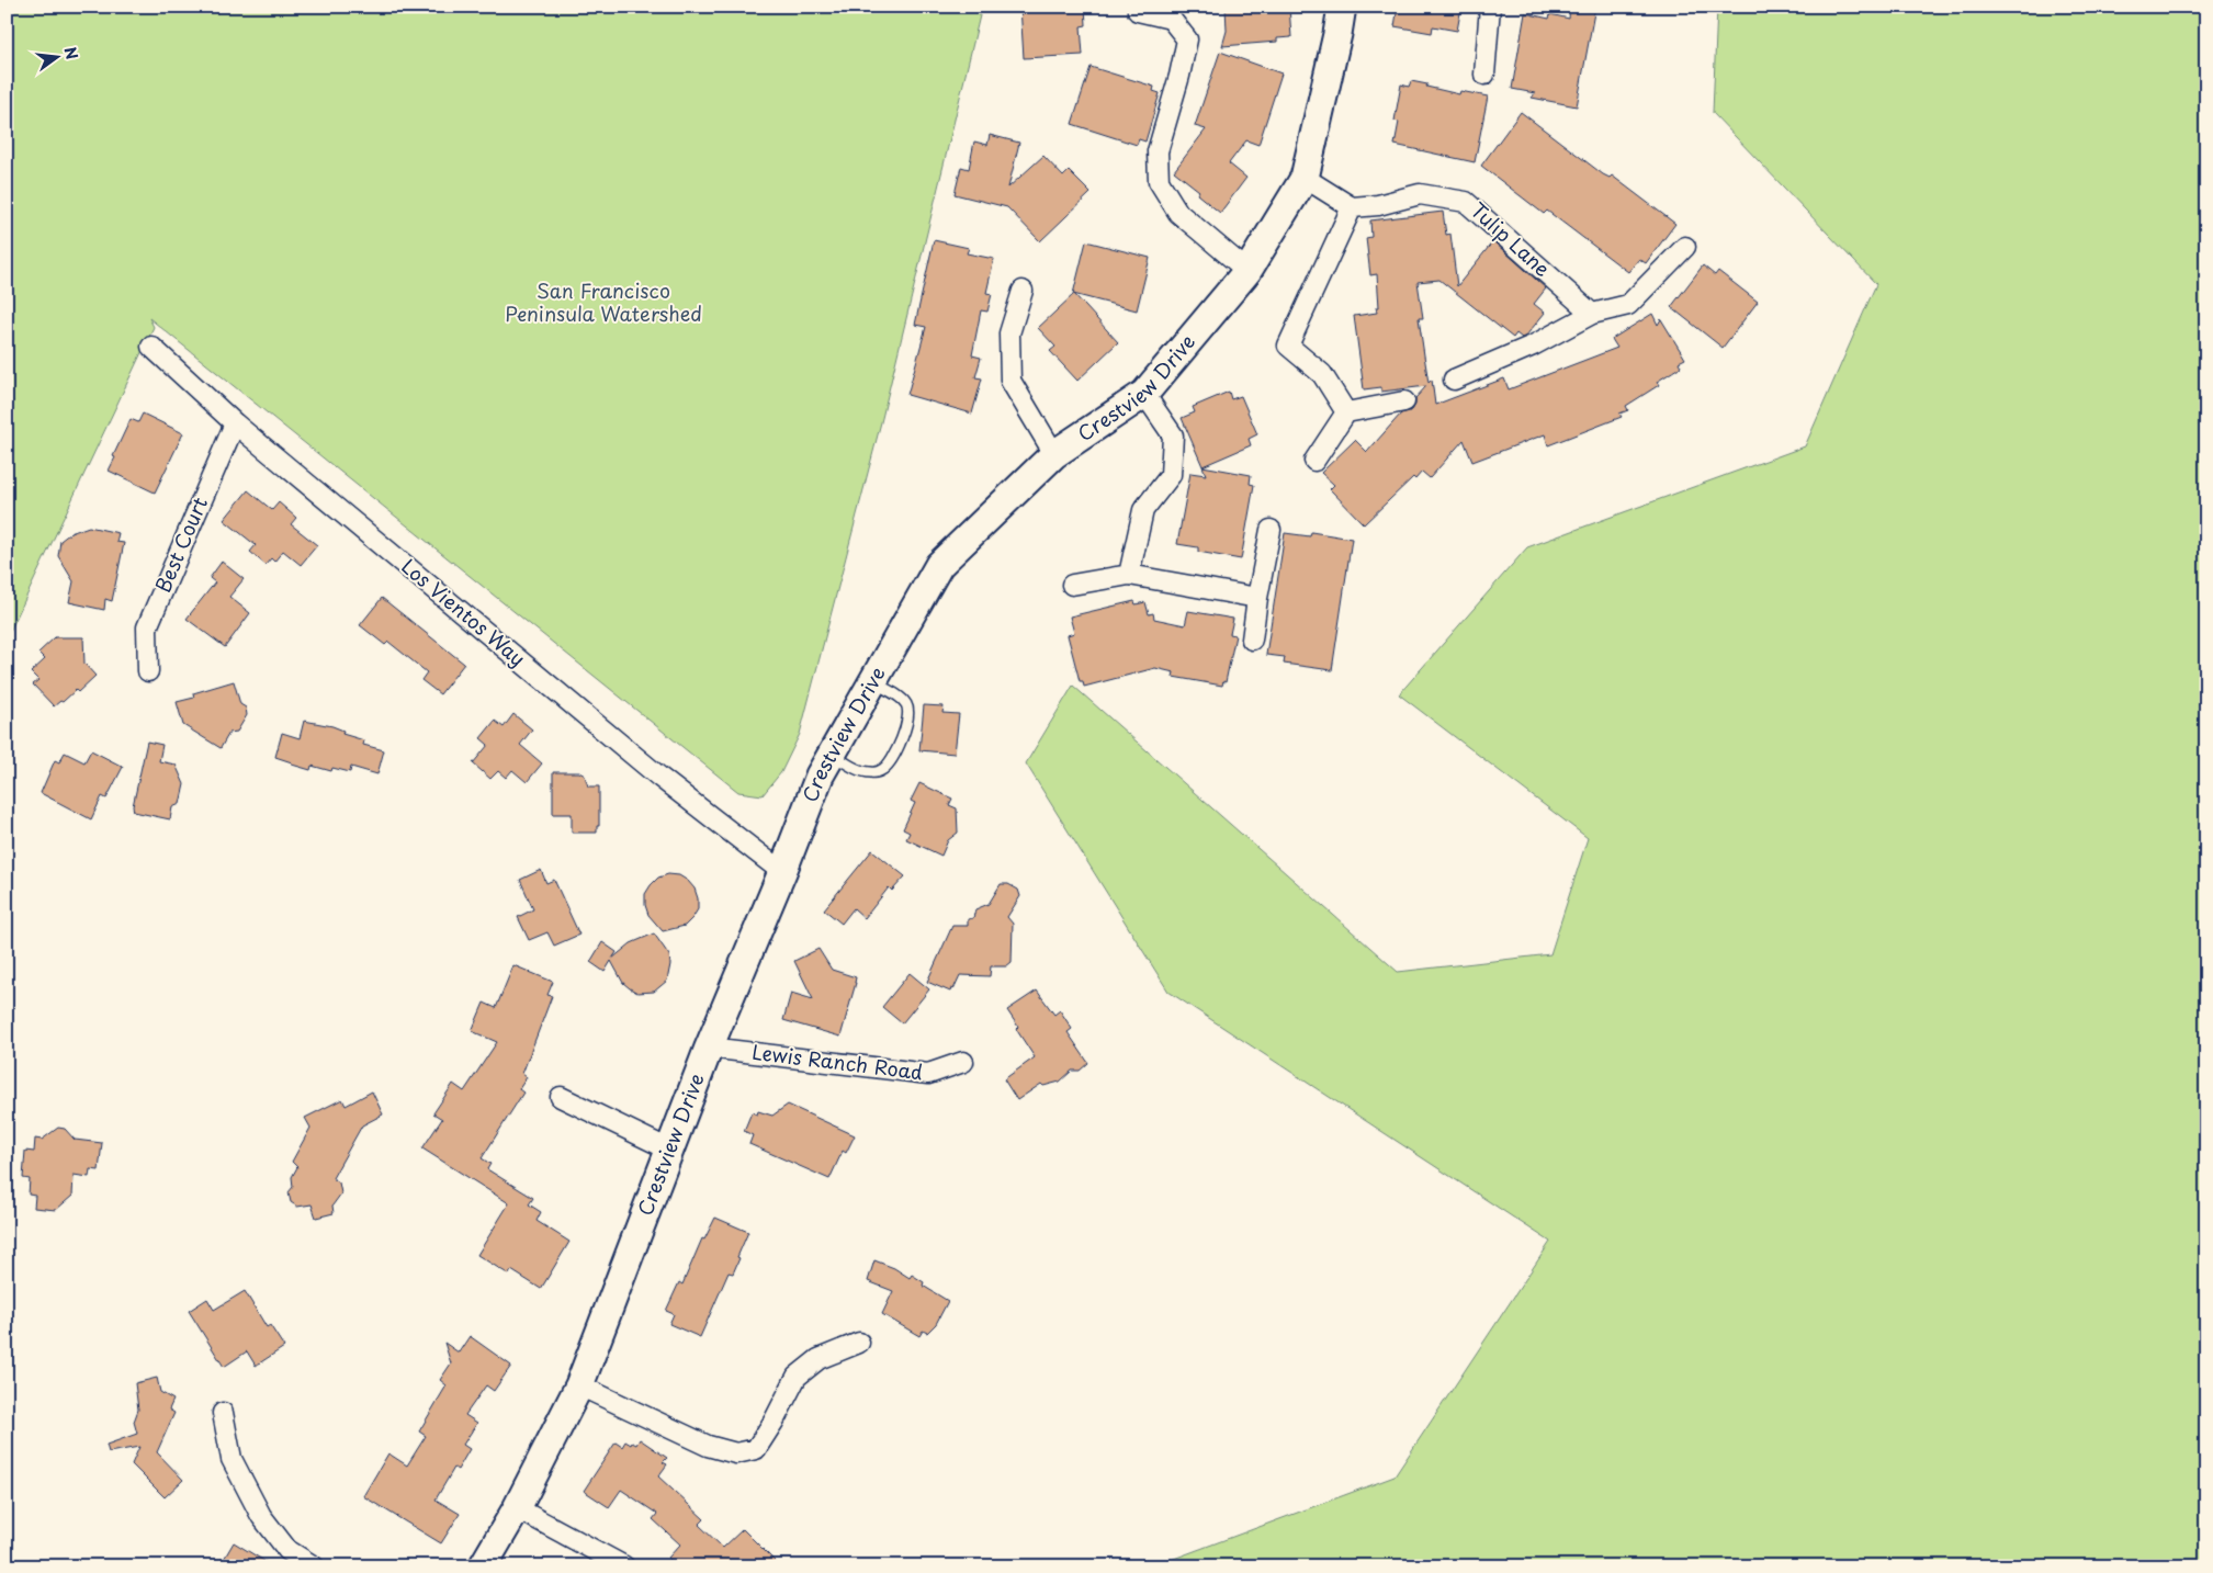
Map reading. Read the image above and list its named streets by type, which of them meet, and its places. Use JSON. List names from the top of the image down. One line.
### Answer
{"streets":{"street":["Tulip Lane","Crestview Drive","Best Court","Los Vientos Way","Lewis Ranch Road"]},"crossings":[["Crestview Drive","Los Vientos Way"],["Crestview Drive","Lewis Ranch Road"],["Best Court","Los Vientos Way"]],"parks":["San Francisco Peninsula Watershed"],"north":"right"}
